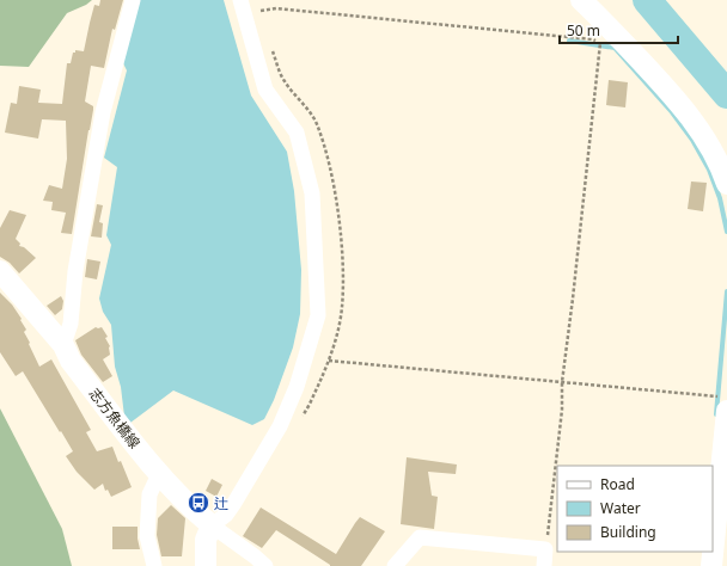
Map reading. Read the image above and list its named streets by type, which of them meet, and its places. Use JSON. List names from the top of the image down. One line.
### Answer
{"streets":{"main road":["志方魚橋線"]},"places":{"bus stop":["辻"]},"legend":["Road","Water","Building"],"scale_bar":"50 m"}
